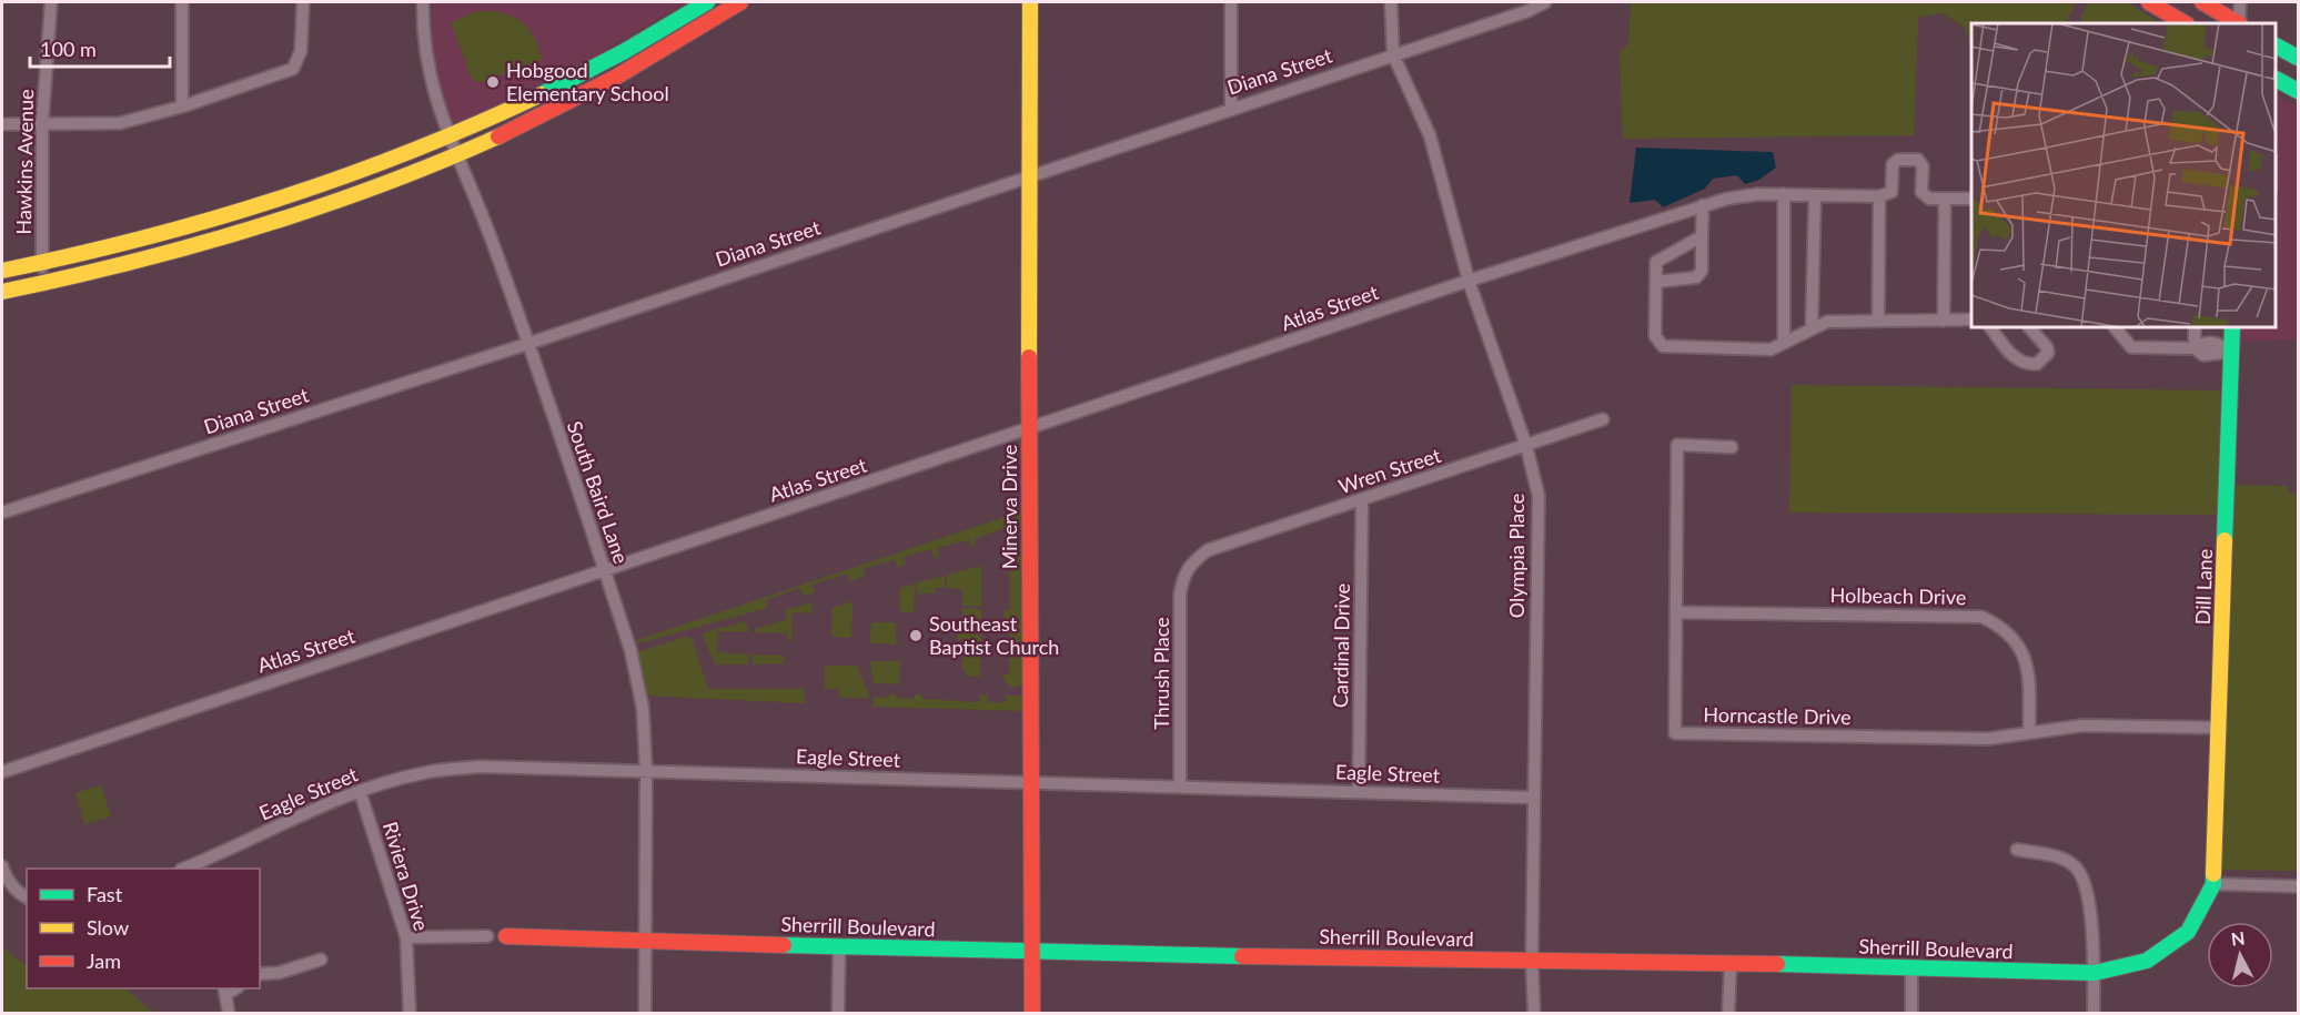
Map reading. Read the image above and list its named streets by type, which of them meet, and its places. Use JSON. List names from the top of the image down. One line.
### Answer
{"streets":{"street":["Diana Street","Hawkins Avenue","Atlas Street","Wren Street","South Baird Lane","Minerva Drive","Olympia Place","Dill Lane","Holbeach Drive","Cardinal Drive","Thrush Place","Horncastle Drive","Eagle Street","Riviera Drive","Sherrill Boulevard"]},"crossings":[["Diana Street","South Baird Lane"],["Diana Street","Minerva Drive"],["Diana Street","Olympia Place"],["Atlas Street","South Baird Lane"],["Atlas Street","Minerva Drive"],["Atlas Street","Olympia Place"],["Wren Street","Olympia Place"],["Wren Street","Cardinal Drive"],["Wren Street","Thrush Place"],["South Baird Lane","Eagle Street"],["South Baird Lane","Sherrill Boulevard"],["Minerva Drive","Eagle Street"],["Minerva Drive","Sherrill Boulevard"],["Olympia Place","Eagle Street"],["Olympia Place","Sherrill Boulevard"],["Dill Lane","Horncastle Drive"],["Dill Lane","Sherrill Boulevard"],["Holbeach Drive","Horncastle Drive"],["Cardinal Drive","Eagle Street"],["Thrush Place","Eagle Street"],["Eagle Street","Riviera Drive"]],"places":["Hobgood Elementary School","Southeast Baptist Church"],"legend":["Fast","Slow","Jam"],"scale_bar":"100 m","north":"top"}
